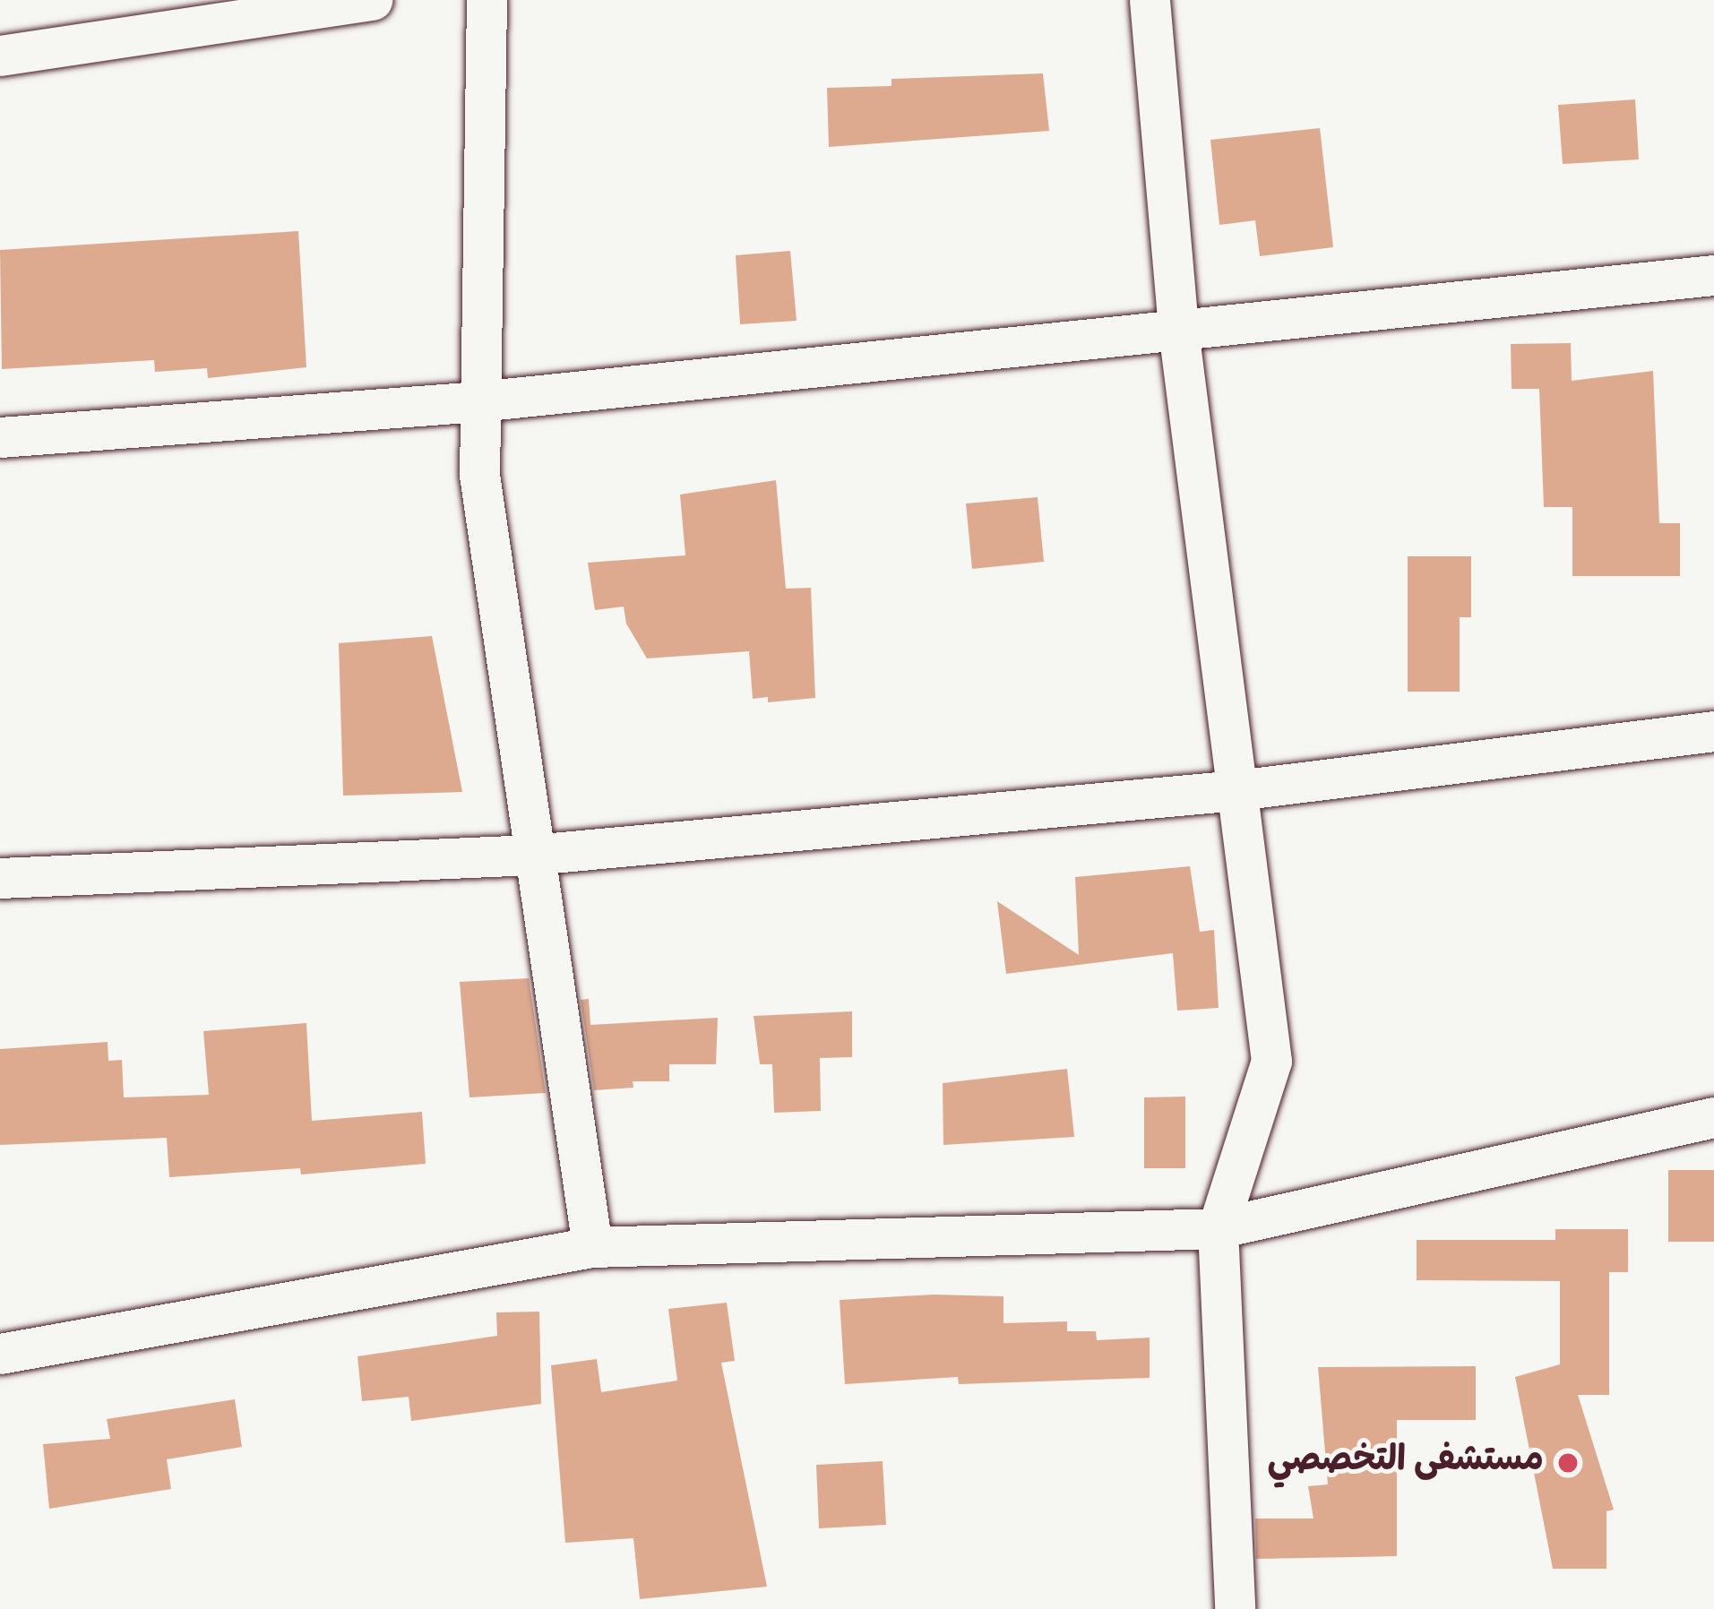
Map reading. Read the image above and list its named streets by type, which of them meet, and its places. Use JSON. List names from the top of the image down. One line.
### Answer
{"places":["مستشفى التخصصي"]}
